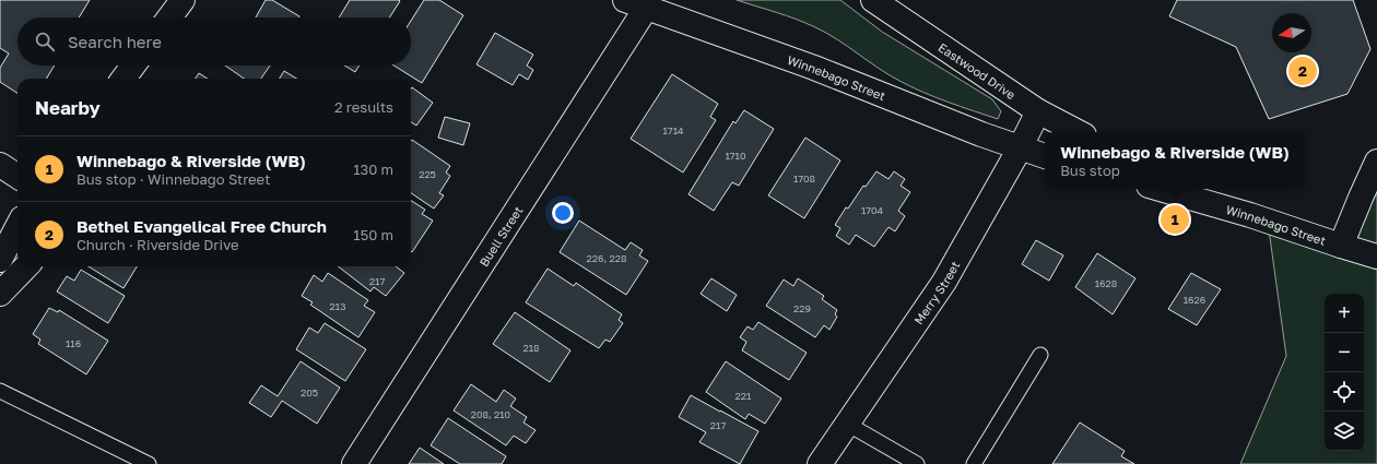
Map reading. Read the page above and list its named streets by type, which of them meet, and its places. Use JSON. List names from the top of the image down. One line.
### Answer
{"streets":{"street":["Eastwood Drive","Winnebago Street","Buell Street","Merry Street"]},"crossings":[["Eastwood Drive","Merry Street"],["Winnebago Street","Buell Street"],["Winnebago Street","Merry Street"]],"house_numbers":["1714","1710","225","1708","1704","226, 228","217","1628","1626","213","229","116","218","205","221","208, 210","217"],"north":"left","page":{"search":"Search here","pins":["2","1"],"heading":["Nearby","2 results"],"popup":["Winnebago & Riverside (WB)","Bus stop"],"list":[{"mark":"1","name":"Winnebago & Riverside (WB)","note":"Bus stop · Winnebago Street","value":"130 m"},{"mark":"2","name":"Bethel Evangelical Free Church","note":"Church · Riverside Drive","value":"150 m"}],"map_buttons":["+","−"]}}
